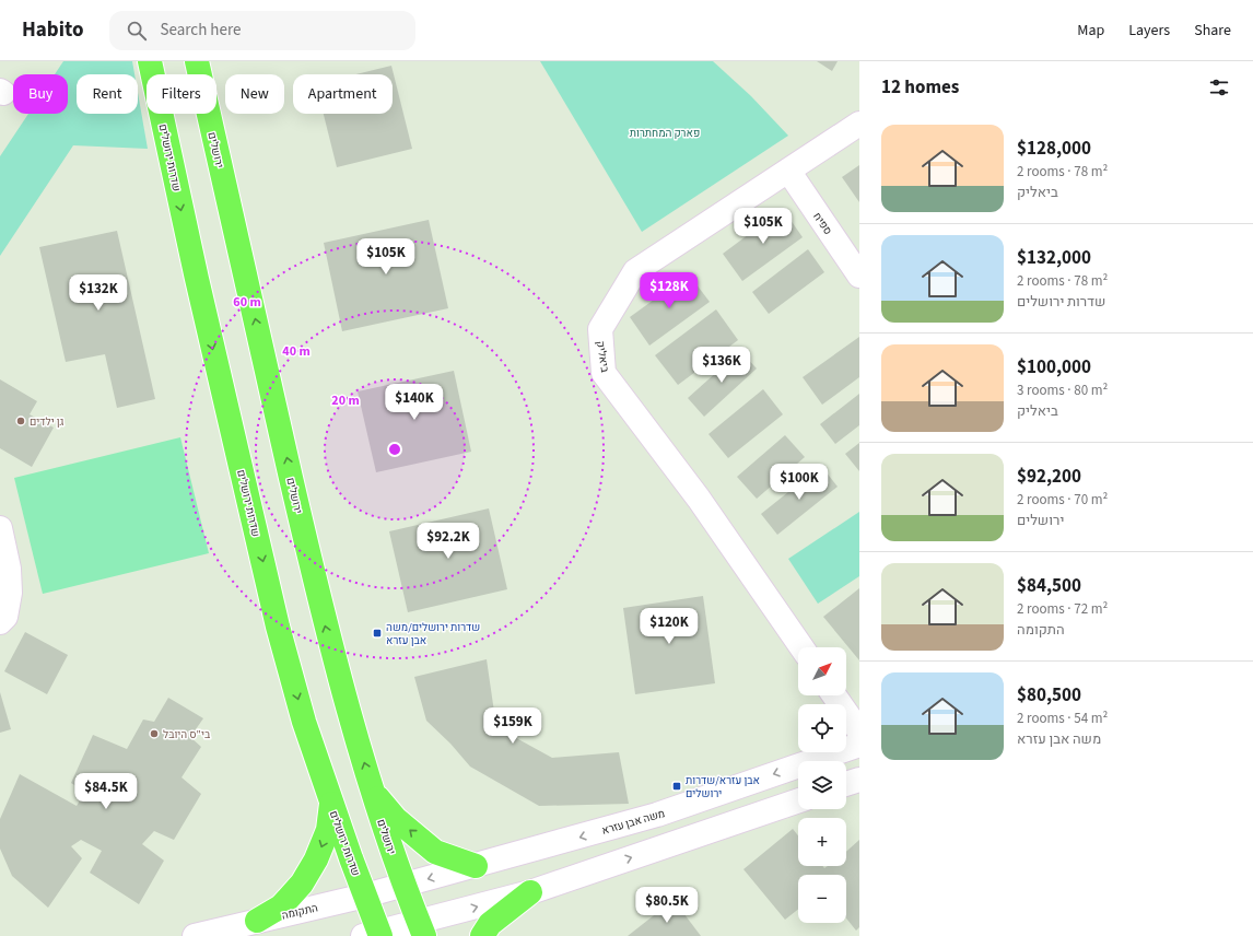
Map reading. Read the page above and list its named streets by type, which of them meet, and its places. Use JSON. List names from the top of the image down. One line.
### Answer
{"streets":{"main road":["ירושלים","שדרות ירושלים"],"street":["ספיח","ביאליק","משה אבן עזרא","התקומה"]},"crossings":[["ירושלים","משה אבן עזרא"],["ירושלים","התקומה"],["שדרות ירושלים","התקומה"],["ספיח","ביאליק"],["משה אבן עזרא","התקומה"]],"one_way":["ירושלים","שדרות ירושלים"],"parks":["פארק המחתרות"],"places":{"other":["גן ילדים","בי\"ס היובל"],"transit":["שדרות ירושלים/משה אבן עזרא","אבן עזרא/שדרות ירושלים"]},"north":"top right","page":{"header":"Habito","search":"Search here","nav":["Map","Layers","Share"],"heading":"12 homes","chip":["Buy","Rent","Filters","New","Apartment"],"list":[{"name":"$128,000","note":"2 rooms · 78 m² · ביאליק"},{"name":"$132,000","note":"2 rooms · 78 m² · שדרות ירושלים"},{"name":"$100,000","note":"3 rooms · 80 m² · ביאליק"},{"name":"$92,200","note":"2 rooms · 70 m² · ירושלים"},{"name":"$84,500","note":"2 rooms · 72 m² · התקומה"},{"name":"$80,500","note":"2 rooms · 54 m² · משה אבן עזרא"}],"price":["$105K","$105K","$128K","$132K","$136K","$140K","$100K","$92.2K","$120K","$159K","$84.5K","$80.5K"],"map_buttons":["+","−"]},"rings":["60 m","40 m","20 m"]}
